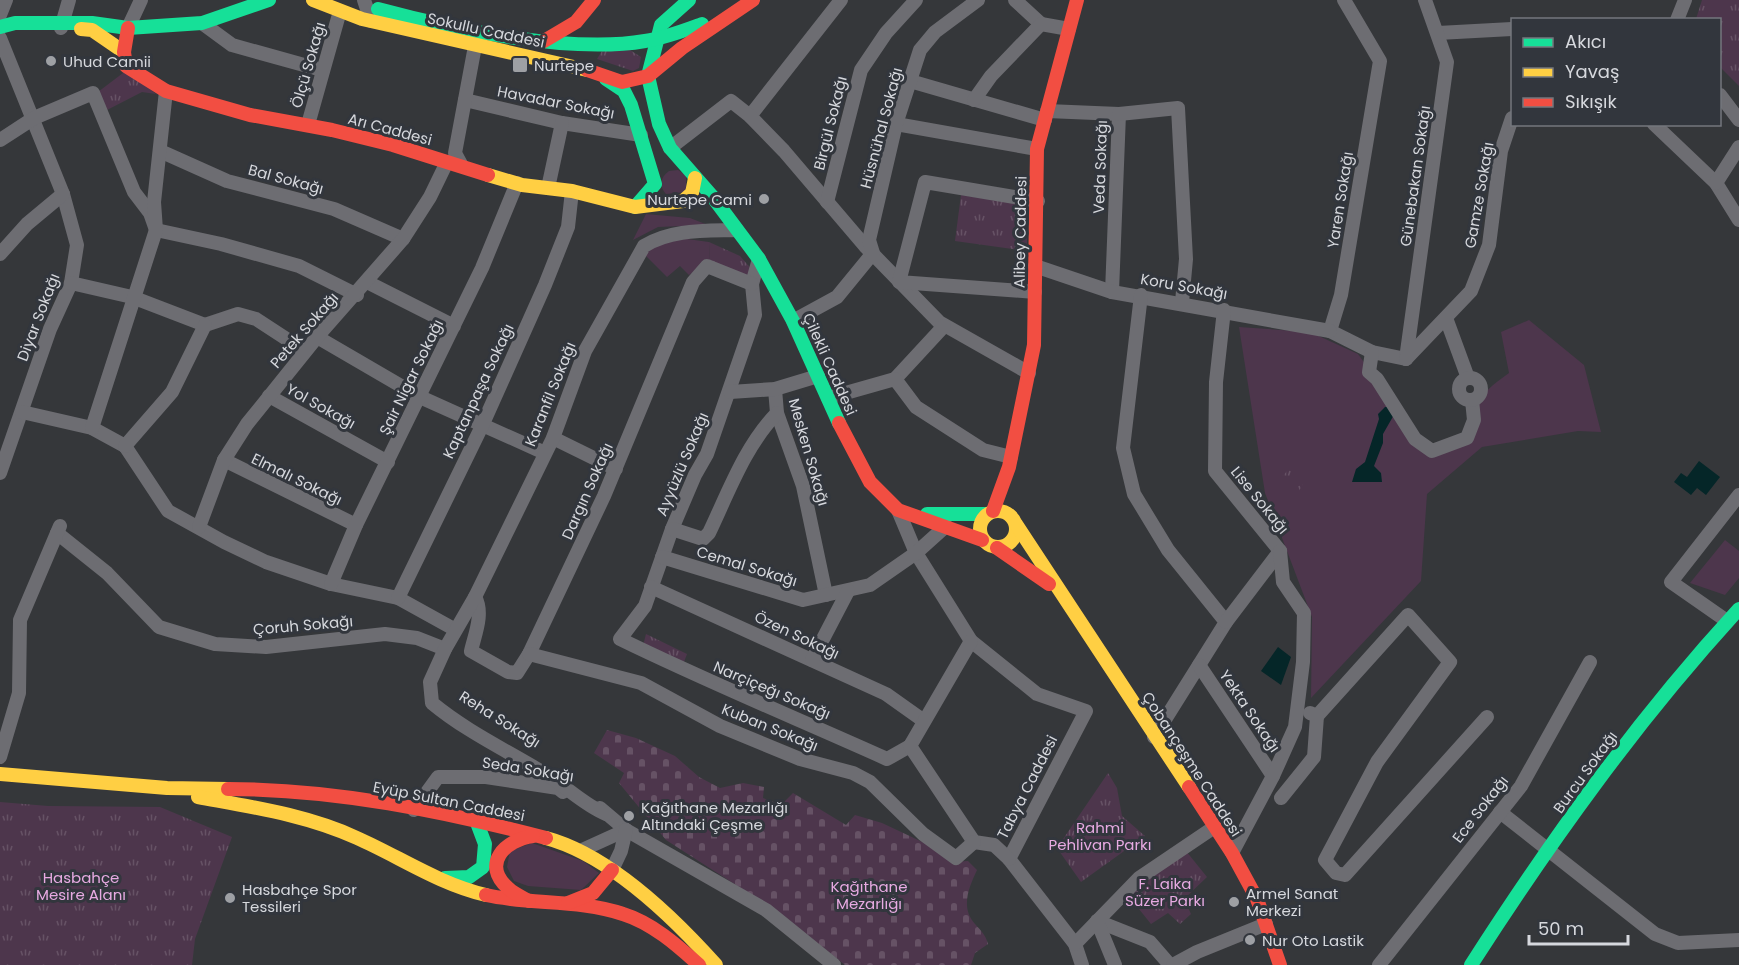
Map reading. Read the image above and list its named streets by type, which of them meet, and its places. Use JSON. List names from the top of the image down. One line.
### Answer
{"streets":{"street":["Sokullu Caddesi","Ölçü Sokağı","Havadar Sokağı","Birgül Sokağı","Hüsnühal Sokağı","Arı Caddesi","Veda Sokağı","Günebakan Sokağı","Bal Sokağı","Gamze Sokağı","Yaren Sokağı","Alibey Caddesi","Koru Sokağı","Diyar Sokağı","Petek Sokağı","Çilekli Caddesi","Şair Nigar Sokağı","Kaptanpaşa Sokağı","Karanfil Sokağı","Yol Sokağı","Mesken Sokağı","Ayyüzlü Sokağı","Elmalı Sokağı","Dargın Sokağı","Lise Sokağı","Cemal Sokağı","Çoruh Sokağı","Özen Sokağı","Narçiçeğı Sokağı","Yekta Sokağı","Reha Sokağı","Kuban Sokağı","Çobançeşme Caddesi","Seda Sokağı","Burcu Sokağı","Tabya Caddesi","Eyüp Sultan Caddesi","Ece Sokağı"]},"crossings":[["Hüsnühal Sokağı","Veda Sokağı"],["Arı Caddesi","Petek Sokağı"],["Arı Caddesi","Şair Nigar Sokağı"],["Arı Caddesi","Kaptanpaşa Sokağı"],["Veda Sokağı","Alibey Caddesi"],["Veda Sokağı","Koru Sokağı"],["Günebakan Sokağı","Gamze Sokağı"],["Bal Sokağı","Petek Sokağı"],["Yaren Sokağı","Koru Sokağı"],["Alibey Caddesi","Koru Sokağı"],["Alibey Caddesi","Çobançeşme Caddesi"],["Koru Sokağı","Lise Sokağı"],["Petek Sokağı","Yol Sokağı"],["Petek Sokağı","Elmalı Sokağı"],["Çilekli Caddesi","Karanfil Sokağı"],["Çilekli Caddesi","Ayyüzlü Sokağı"],["Şair Nigar Sokağı","Yol Sokağı"],["Şair Nigar Sokağı","Elmalı Sokağı"],["Karanfil Sokağı","Dargın Sokağı"],["Karanfil Sokağı","Çoruh Sokağı"],["Karanfil Sokağı","Reha Sokağı"],["Mesken Sokağı","Cemal Sokağı"],["Ayyüzlü Sokağı","Dargın Sokağı"],["Ayyüzlü Sokağı","Cemal Sokağı"],["Ayyüzlü Sokağı","Özen Sokağı"],["Ayyüzlü Sokağı","Narçiçeğı Sokağı"],["Dargın Sokağı","Kuban Sokağı"],["Lise Sokağı","Yekta Sokağı"],["Lise Sokağı","Çobançeşme Caddesi"],["Reha Sokağı","Seda Sokağı"],["Seda Sokağı","Eyüp Sultan Caddesi"]],"parks":["Rahmi Pehlivan Parkı","Hasbahçe Mesire Alanı","F. Laika Süzer Parkı","Kağıthane Mezarlığı"],"places":{"other":["Uhud Camii","Nurtepe Cami","Kağıthane Mezarlığı Altındaki Çeşme","Hasbahçe Spor Tessileri","Armel Sanat Merkezi","Nur Oto Lastik"],"transit":["Nurtepe"]},"legend":["Akıcı","Yavaş","Sıkışık"],"scale_bar":"50 m"}
